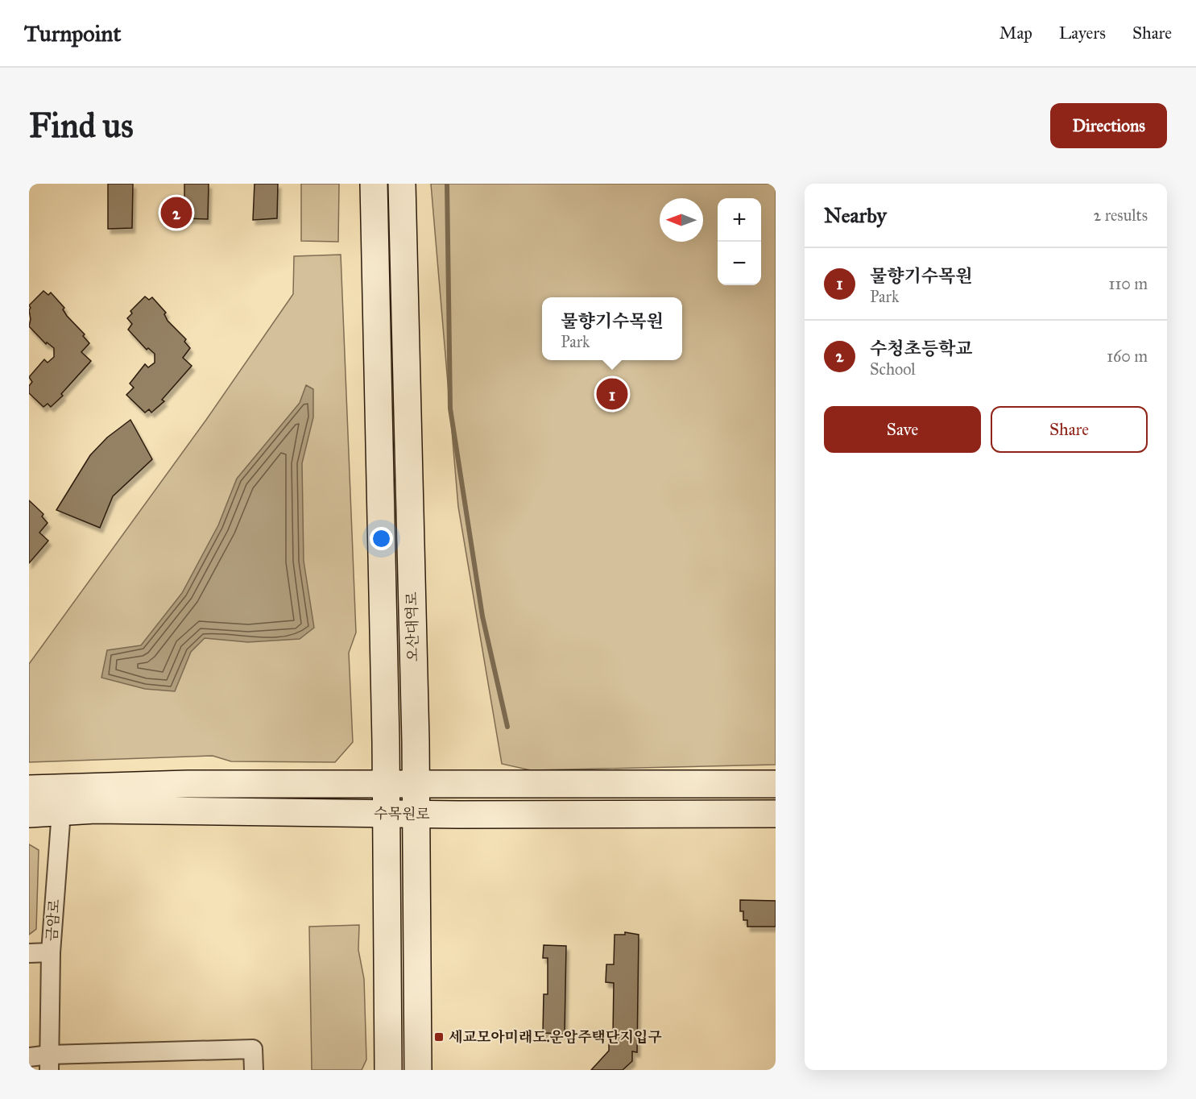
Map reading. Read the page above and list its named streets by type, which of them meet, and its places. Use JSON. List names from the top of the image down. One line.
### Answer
{"streets":{"main road":["오산대역로","수목원로"],"street":["금암로"]},"crossings":[["오산대역로","수목원로"],["수목원로","금암로"]],"places":{"transit":["세교모아미래도.운암주택단지입구"]},"north":"left","page":{"header":"Turnpoint","nav":["Map","Layers","Share"],"buttons":["Directions",["Save","Share"]],"title":"Find us","heading":["Nearby","2 results"],"pins":["2","1"],"map_buttons":["+","−"],"list":[{"mark":"1","name":"물향기수목원","note":"Park","value":"110 m"},{"mark":"2","name":"수청초등학교","note":"School","value":"160 m"}],"popup":["물향기수목원","Park"]}}
